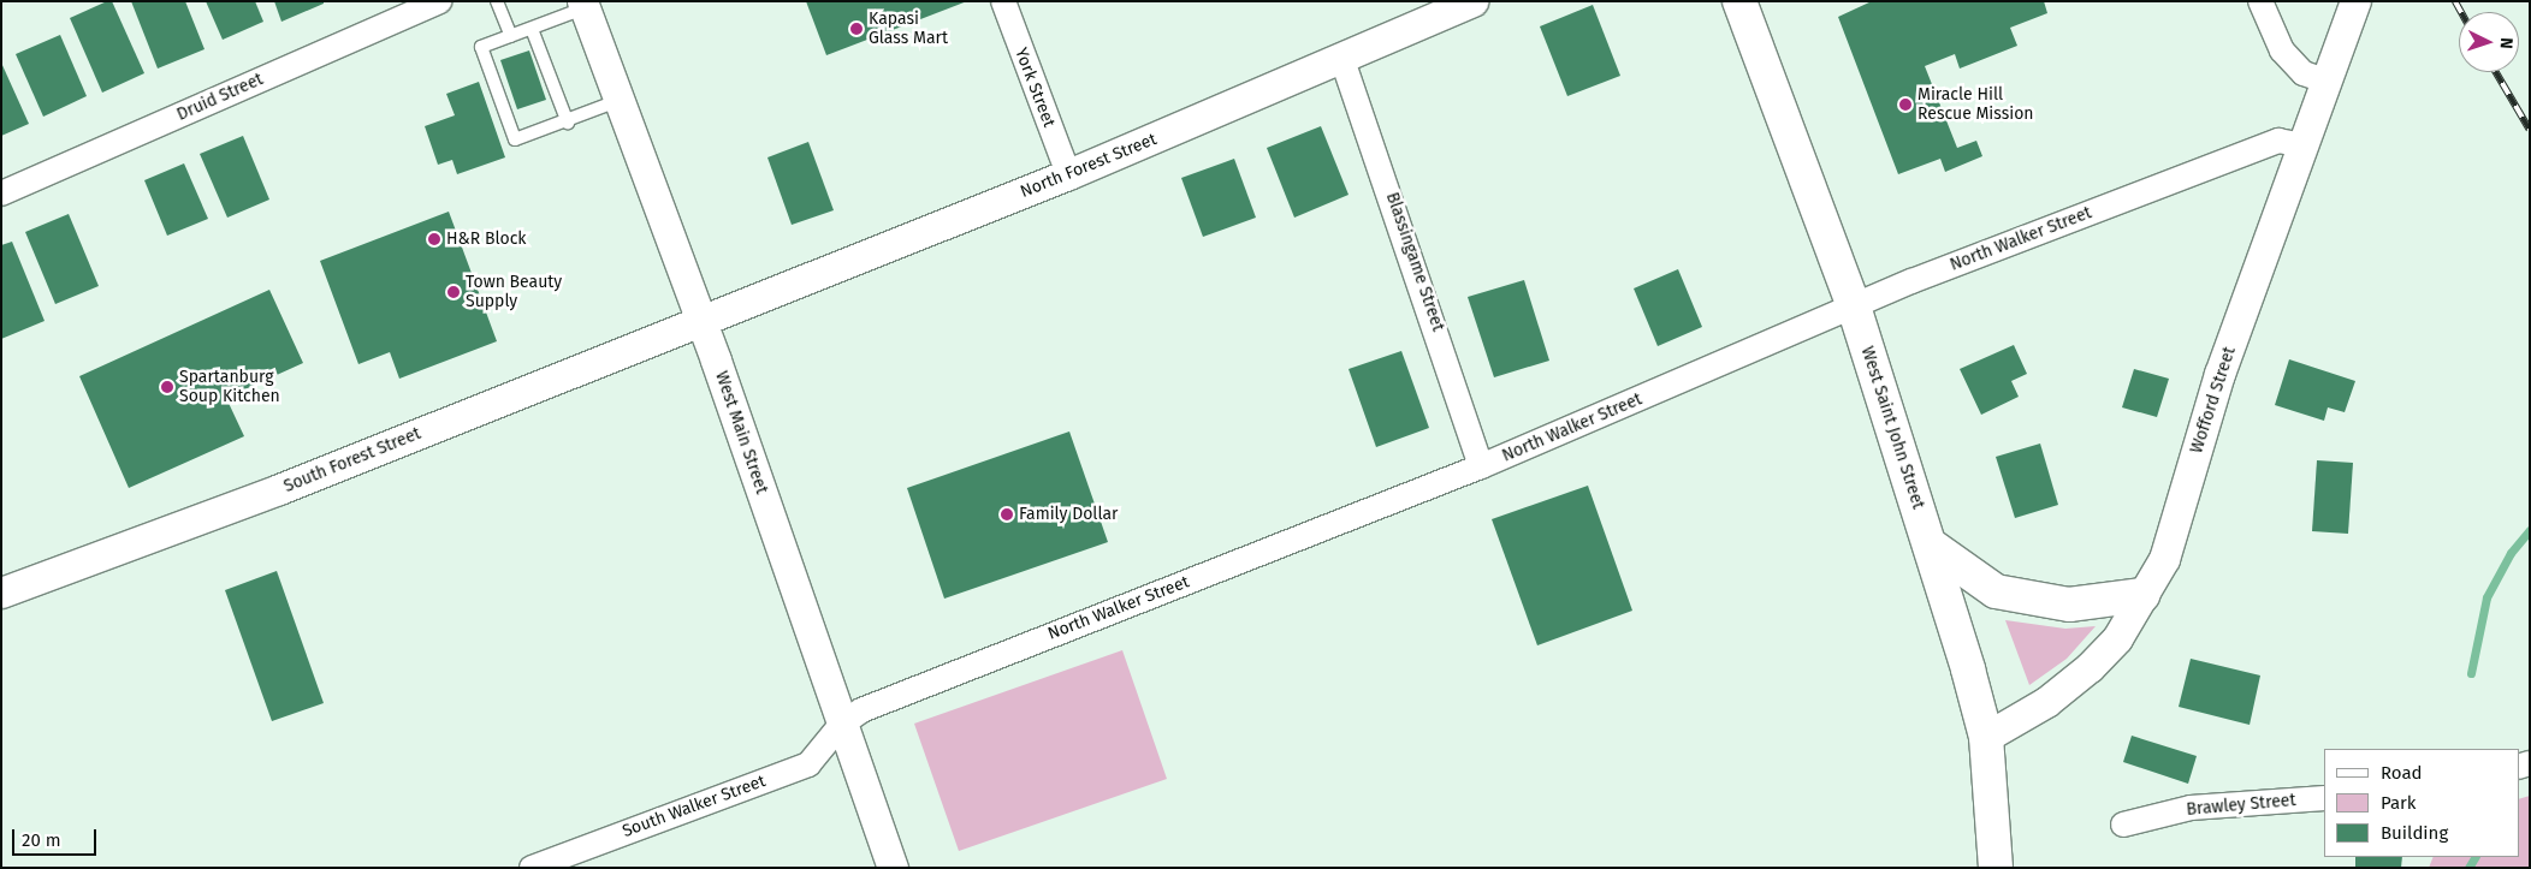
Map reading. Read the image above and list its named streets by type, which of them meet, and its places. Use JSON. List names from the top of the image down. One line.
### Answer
{"streets":{"main road":["West Saint John Street"],"street":["York Street","Druid Street","North Forest Street","North Walker Street","Blassingame Street","Wofford Street","West Main Street","South Forest Street","Brawley Street","South Walker Street"]},"crossings":[["York Street","North Forest Street"],["North Forest Street","Blassingame Street"],["North Forest Street","West Main Street"],["North Forest Street","South Forest Street"],["North Walker Street","Blassingame Street"],["North Walker Street","Wofford Street"],["North Walker Street","West Saint John Street"],["North Walker Street","West Main Street"],["North Walker Street","South Walker Street"],["Wofford Street","West Saint John Street"],["West Main Street","South Forest Street"],["West Main Street","South Walker Street"]],"places":["Kapasi Glass Mart","Miracle Hill Rescue Mission","H&R Block","Town Beauty Supply","Spartanburg Soup Kitchen","Family Dollar"],"legend":["Road","Park","Building"],"scale_bar":"20 m","north":"right"}
